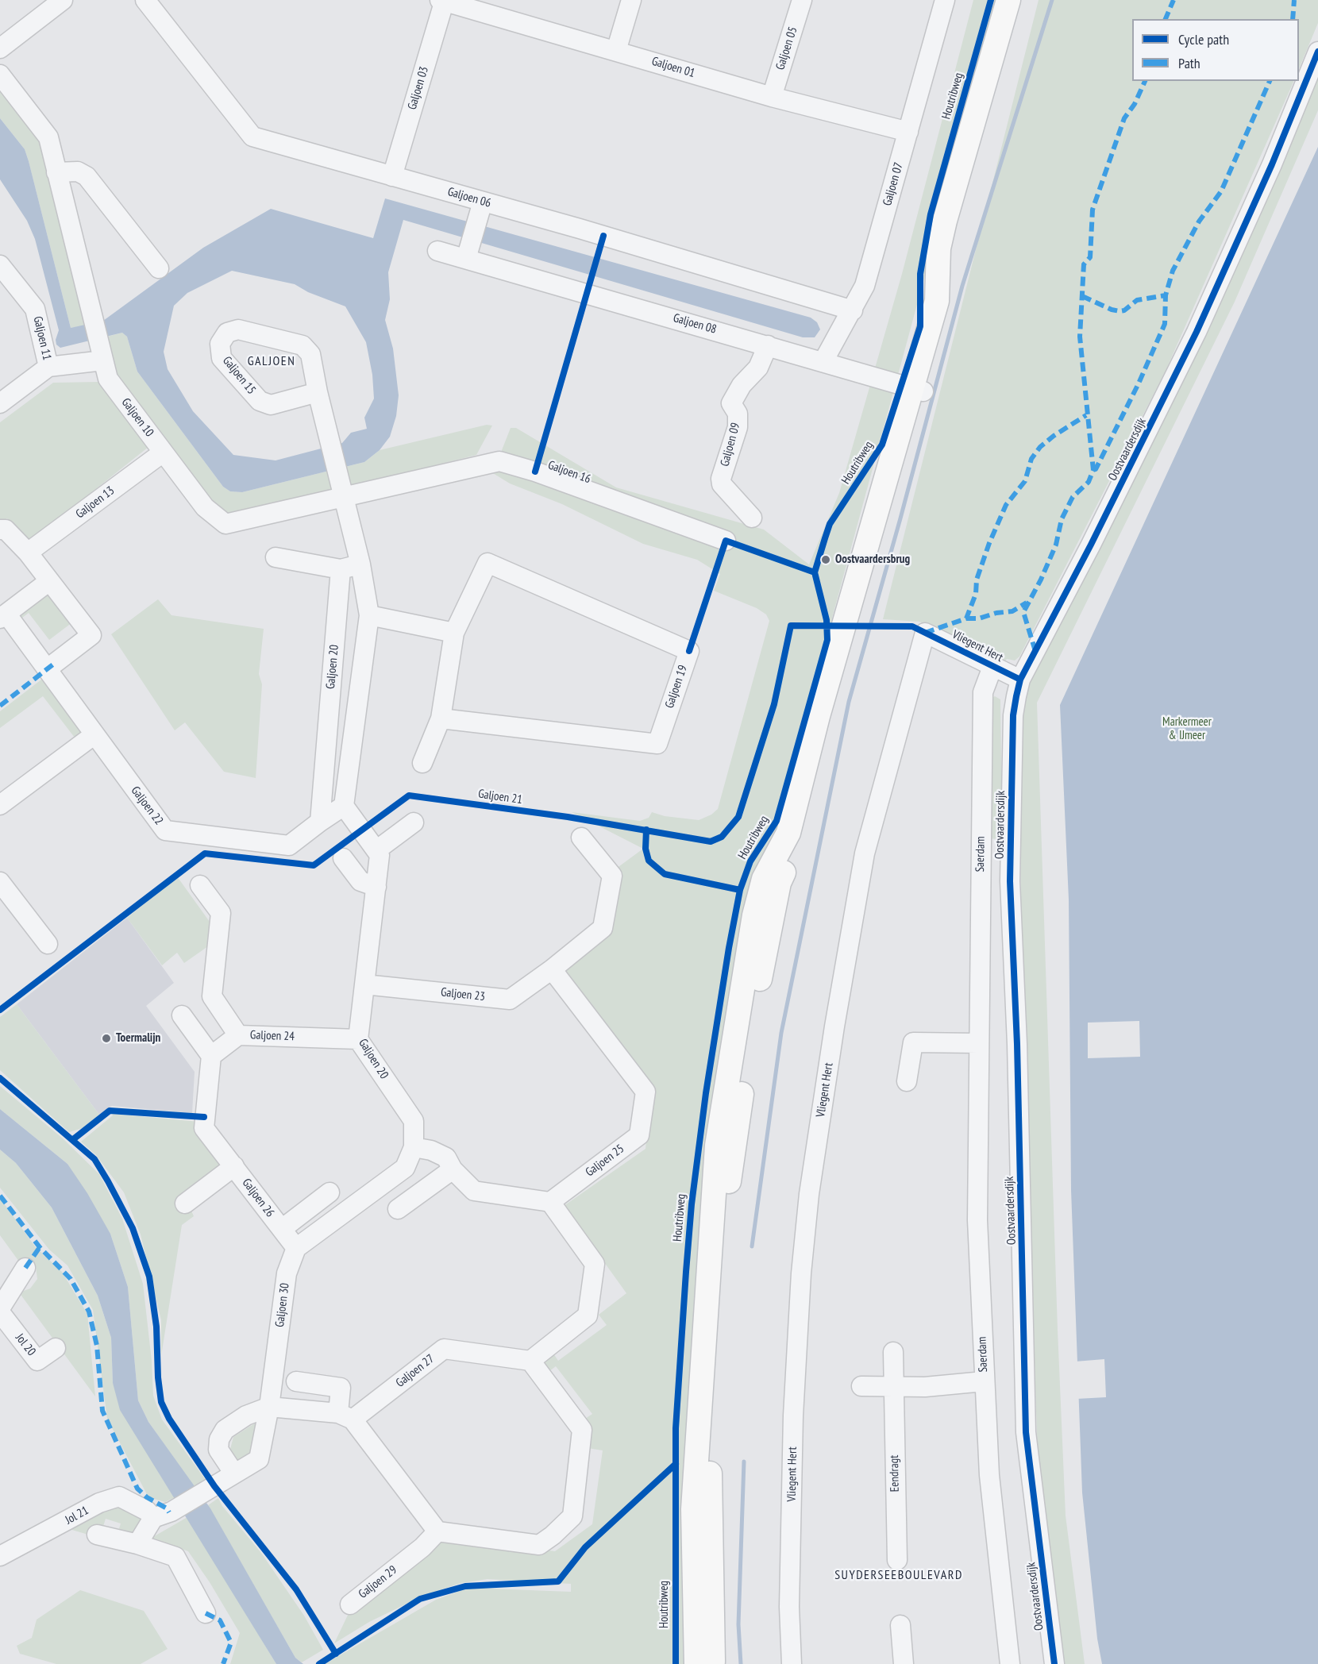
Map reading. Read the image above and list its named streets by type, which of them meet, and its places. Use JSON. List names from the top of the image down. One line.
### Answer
{"streets":{"street":["Galjoen 05","Galjoen 01","Galjoen 03","Galjoen 07","Galjoen 06","Galjoen 08","Galjoen 11","Galjoen 15","Galjoen 10","Galjoen 09","Oostvaardersdijk","Galjoen 16","Galjoen 13","Vliegent Hert","Galjoen 20","Galjoen 19","Galjoen 22","Saerdam","Galjoen 23","Galjoen 24","Galjoen 25","Galjoen 26","Galjoen 30","Jol 20","Galjoen 27","Eendragt","Jol 21","Galjoen 29"],"cycle path":["Houtribweg","Galjoen 21"]},"crossings":[["Galjoen 05","Galjoen 01"],["Galjoen 01","Galjoen 03"],["Galjoen 01","Galjoen 07"],["Galjoen 03","Galjoen 06"],["Galjoen 07","Galjoen 06"],["Galjoen 07","Galjoen 08"],["Galjoen 08","Galjoen 09"],["Galjoen 11","Galjoen 10"],["Galjoen 15","Galjoen 10"],["Galjoen 15","Galjoen 16"],["Galjoen 10","Galjoen 16"],["Galjoen 10","Galjoen 13"],["Oostvaardersdijk","Vliegent Hert"],["Vliegent Hert","Saerdam"],["Galjoen 20","Galjoen 22"],["Galjoen 20","Galjoen 23"],["Galjoen 20","Galjoen 24"],["Galjoen 23","Galjoen 25"],["Galjoen 26","Galjoen 30"],["Galjoen 30","Jol 21"]],"districts":["GALJOEN","SUYDERSEEBOULEVARD"],"parks":["Markermeer & IJmeer"],"places":["Oostvaardersbrug","Toermalijn"],"legend":["Cycle path","Path"]}
